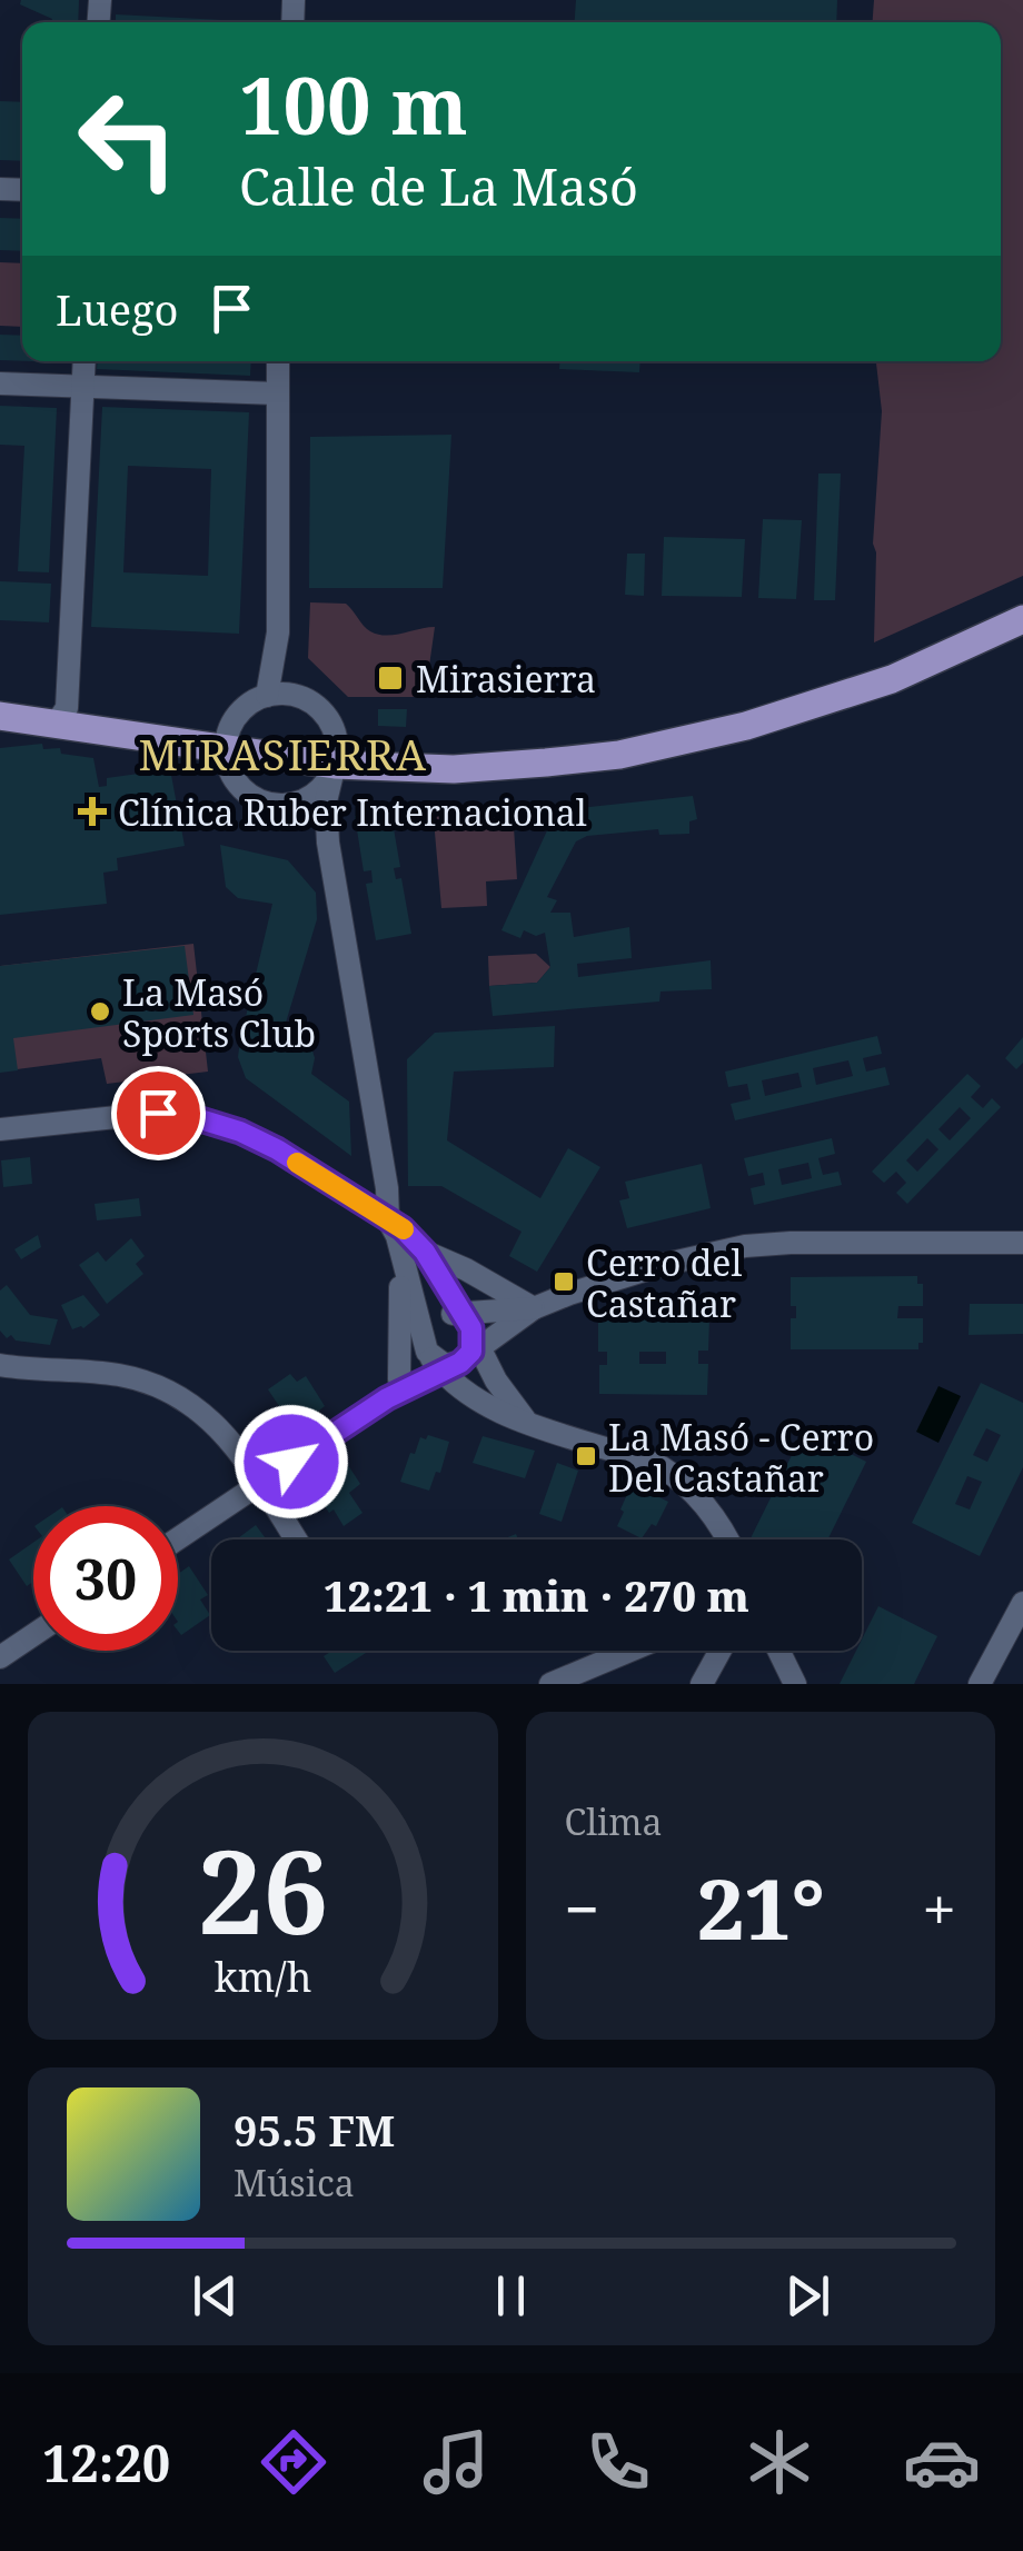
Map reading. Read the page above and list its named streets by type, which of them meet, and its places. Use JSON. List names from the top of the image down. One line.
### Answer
{"districts":["MIRASIERRA"],"places":{"transit":["Mirasierra","Cerro del Castañar","La Masó - Cerro Del Castañar"],"health":["Clínica Ruber Internacional"],"other":["La Masó Sports Club"]},"page":{"turn":["100 m","Calle de La Masó"],"then":"Luego","limit":"30","trip":"12:21 · 1 min · 270 m","tile":"Clima","heat":["−","21°","+"],"song":["95.5 FM","Música"],"tabs":"12:20","gauge":["26","km/h"]}}
